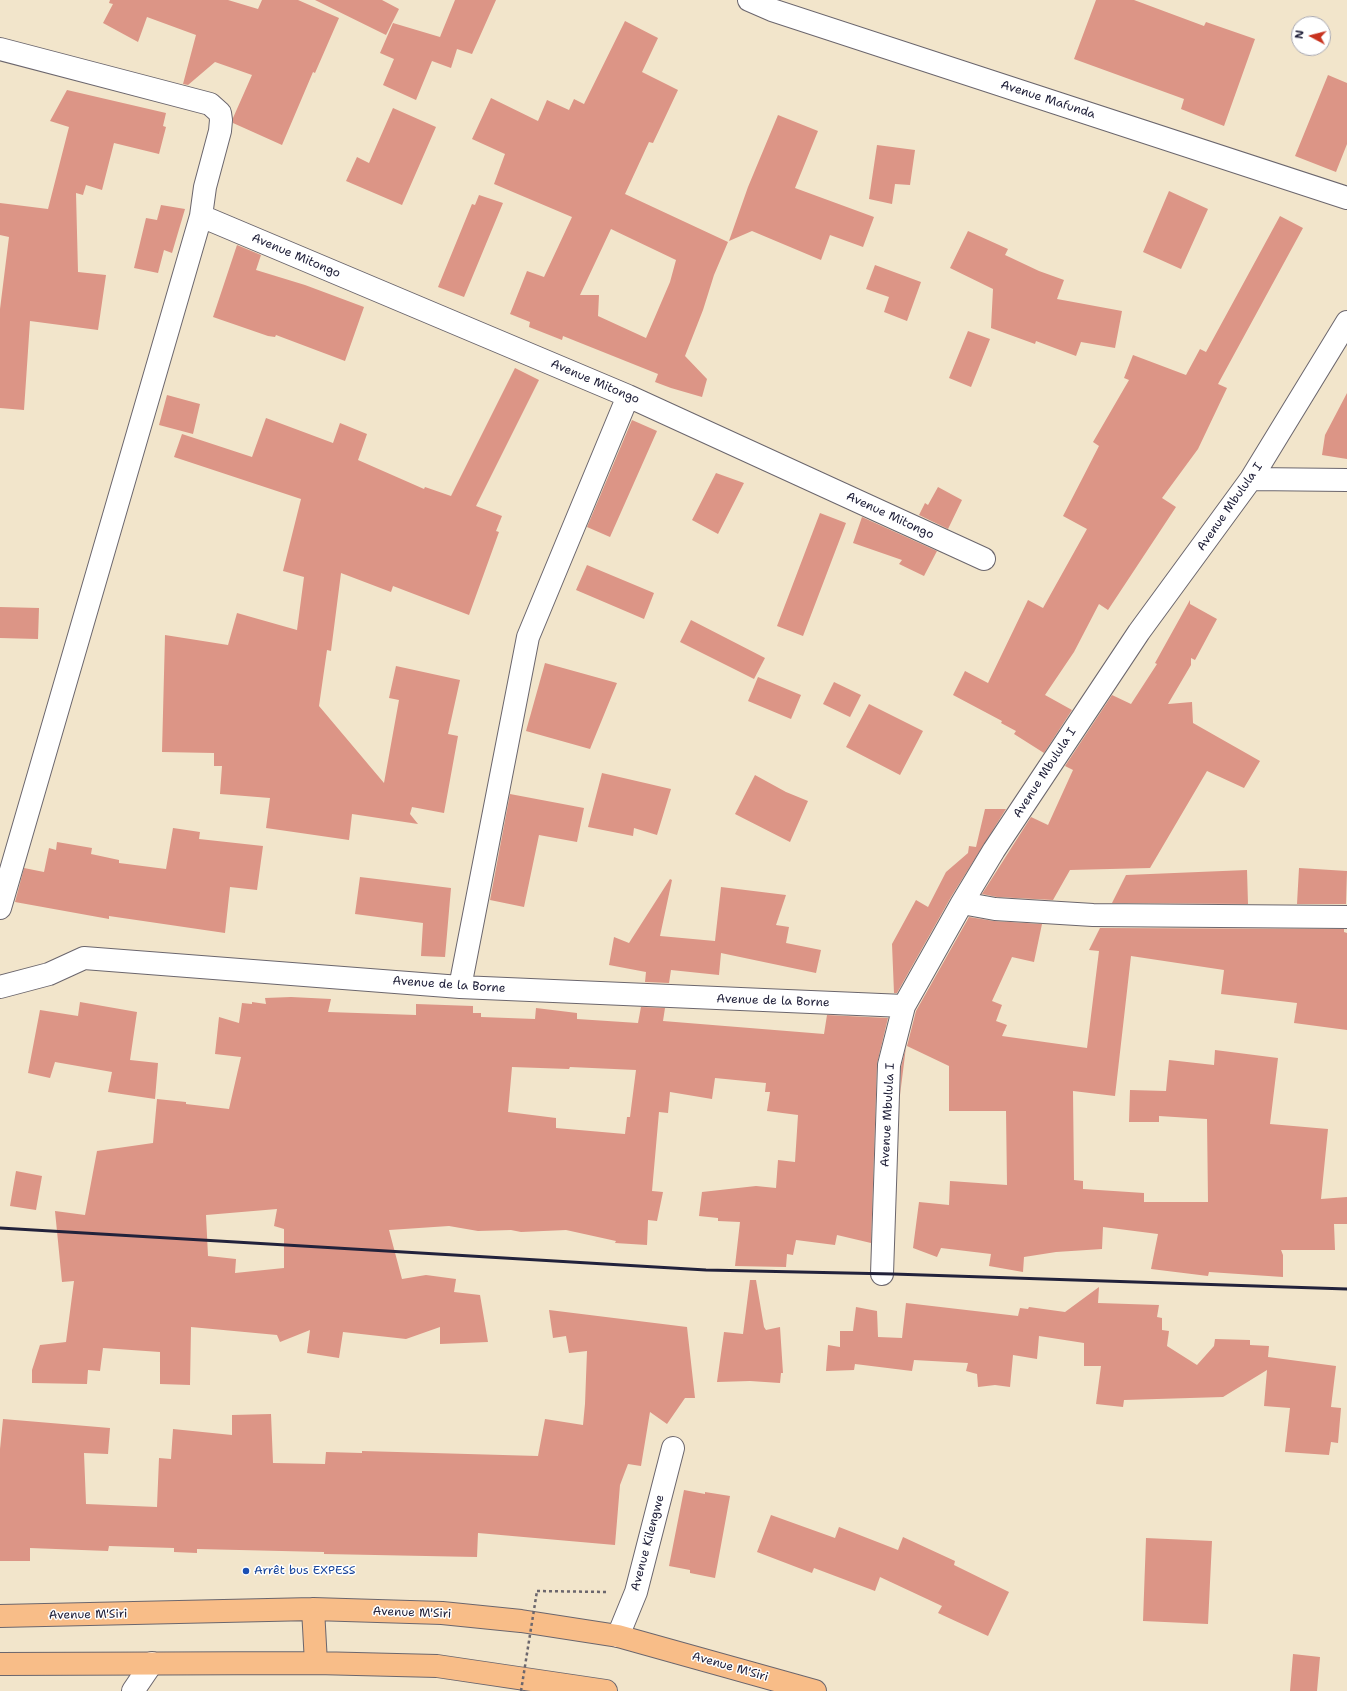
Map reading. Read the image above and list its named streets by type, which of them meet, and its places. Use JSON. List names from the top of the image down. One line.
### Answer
{"streets":{"highway":["Avenue M'Siri"],"street":["Avenue Mafunda","Avenue Mitongo","Avenue Mbulula I","Avenue de la Borne","Avenue Kilengwe"]},"crossings":[["Avenue Mbulula I","Avenue de la Borne"],["Avenue Kilengwe","Avenue M'Siri"]],"places":["Arrêt bus EXPESS"],"north":"left"}
